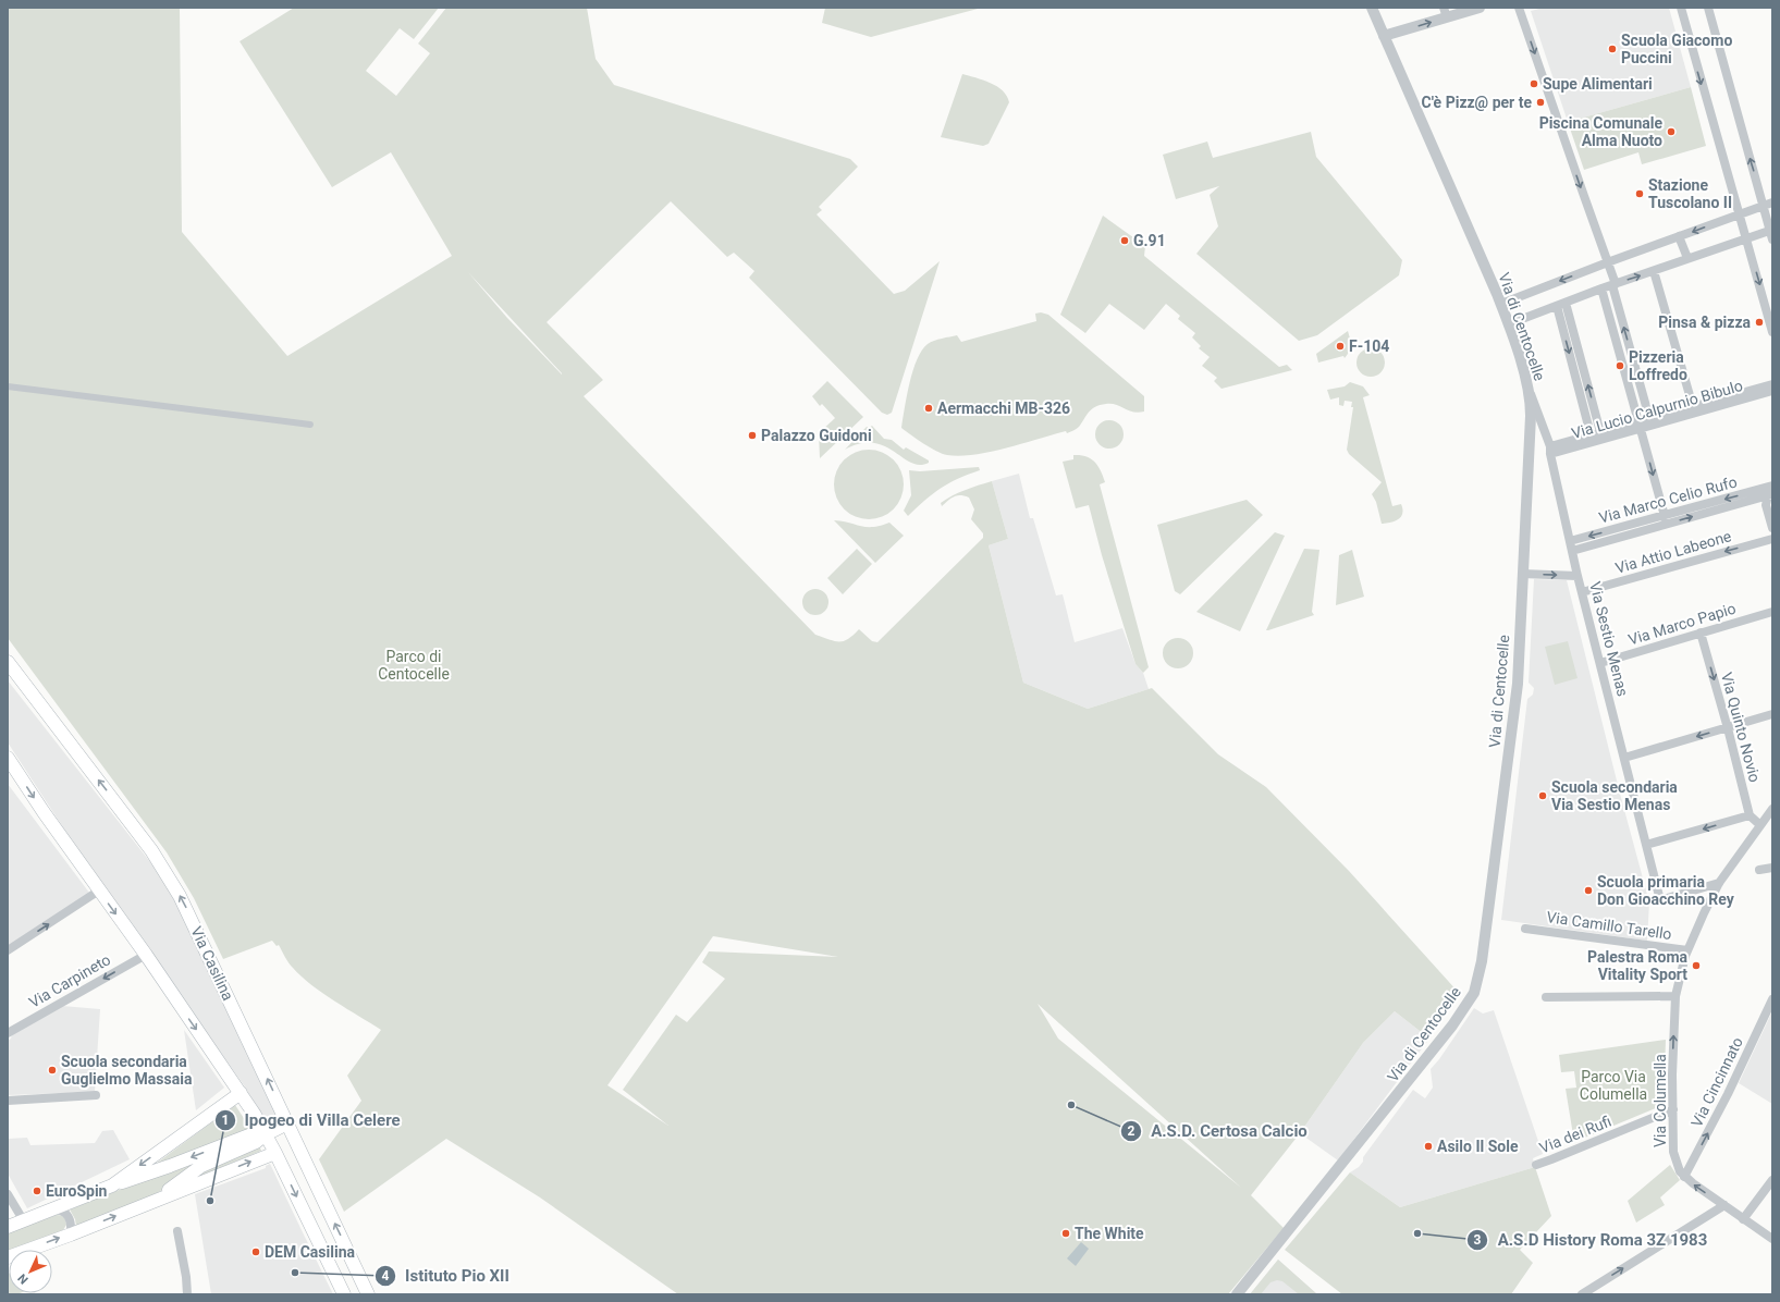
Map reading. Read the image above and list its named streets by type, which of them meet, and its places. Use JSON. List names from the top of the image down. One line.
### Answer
{"streets":{"main road":["Via Casilina"],"street":["Via di Centocelle","Via Lucio Calpurnio Bibulo","Via Marco Celio Rufo","Via Attio Labeone","Via Marco Papio","Via Sestio Menas","Via Quinto Novio","Via Camillo Tarello","Via Carpineto","Via Cincinnato","Via Columella","Via dei Rufi"]},"crossings":[["Via di Centocelle","Via Sestio Menas"],["Via Lucio Calpurnio Bibulo","Via Sestio Menas"],["Via Marco Celio Rufo","Via Sestio Menas"],["Via Attio Labeone","Via Sestio Menas"],["Via Marco Papio","Via Sestio Menas"],["Via Marco Papio","Via Quinto Novio"],["Via Sestio Menas","Via Columella"],["Via Camillo Tarello","Via Columella"],["Via Cincinnato","Via Columella"],["Via Columella","Via dei Rufi"]],"one_way":["Via Attio Labeone","Via Quinto Novio","Via Cincinnato"],"parks":["Parco di Centocelle","Parco Via Columella"],"places":["Scuola Giacomo Puccini","Supe Alimentari","C'è Pizz@ per te","Piscina Comunale Alma Nuoto","Stazione Tuscolano II","G.91","Pinsa & pizza","F-104","Pizzeria Loffredo","Aermacchi MB-326","Palazzo Guidoni","Scuola secondaria Via Sestio Menas","Scuola primaria Don Gioacchino Rey","Palestra Roma Vitality Sport","Scuola secondaria Guglielmo Massaia","A.S.D. Certosa Calcio","Asilo Il Sole","EuroSpin","Ipogeo di Villa Celere","The White","A.S.D History Roma 3Z 1983","DEM Casilina","Istituto Pio XII"],"north":"bottom left"}
